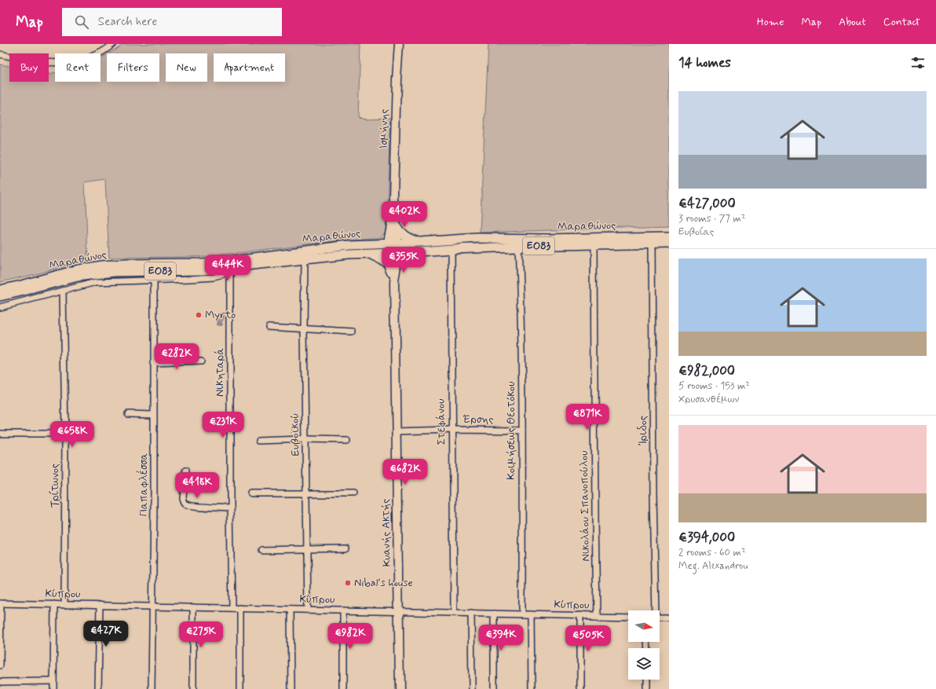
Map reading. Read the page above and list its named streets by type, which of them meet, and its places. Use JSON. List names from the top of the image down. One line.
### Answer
{"streets":{"main road":["Μαραθώνος","ΕΟ83"],"street":["Ισμήνης","Νικηταρά","Έρσης","Στεφάνου","Κοιμήσεως Θεοτόκου","Ίριδος","Ευβοϊκού","Παπαφλέσσα","Τρίτωνος","Νικολάου Σπανοπούλου","Κυανής Ακτής","Κύπρου"]},"crossings":[["Μαραθώνος","Νικηταρά"],["Μαραθώνος","Στεφάνου"],["Μαραθώνος","Κοιμήσεως Θεοτόκου"],["Μαραθώνος","Ίριδος"],["Μαραθώνος","Ευβοϊκού"],["Μαραθώνος","Νικολάου Σπανοπούλου"],["Μαραθώνος","Κυανής Ακτής"],["Νικηταρά","Κύπρου"],["Έρσης","Στεφάνου"],["Έρσης","Κοιμήσεως Θεοτόκου"],["Έρσης","Κυανής Ακτής"],["Στεφάνου","Κύπρου"],["Κοιμήσεως Θεοτόκου","Κύπρου"],["Ευβοϊκού","Κύπρου"],["Παπαφλέσσα","Κύπρου"],["Τρίτωνος","Κύπρου"],["Νικολάου Σπανοπούλου","Κύπρου"],["Κυανής Ακτής","Κύπρου"]],"places":["Myrto","Nibal's house"],"north":"right","page":{"header":"Map","search":"Search here","nav":["Home","Map","About","Contact"],"heading":"14 homes","chip":["Buy","Rent","Filters","New","Apartment"],"list":[{"name":"€427,000","note":"3 rooms · 77 m² · Ευβοίας"},{"name":"€982,000","note":"5 rooms · 153 m² · Χρυσανθέμων"},{"name":"€394,000","note":"2 rooms · 60 m² · Meg. Alexandrou"}],"price":["€402K","€355K","€444K","€282K","€871K","€231K","€658K","€682K","€418K","€427K","€275K","€982K","€394K","€505K"]}}
